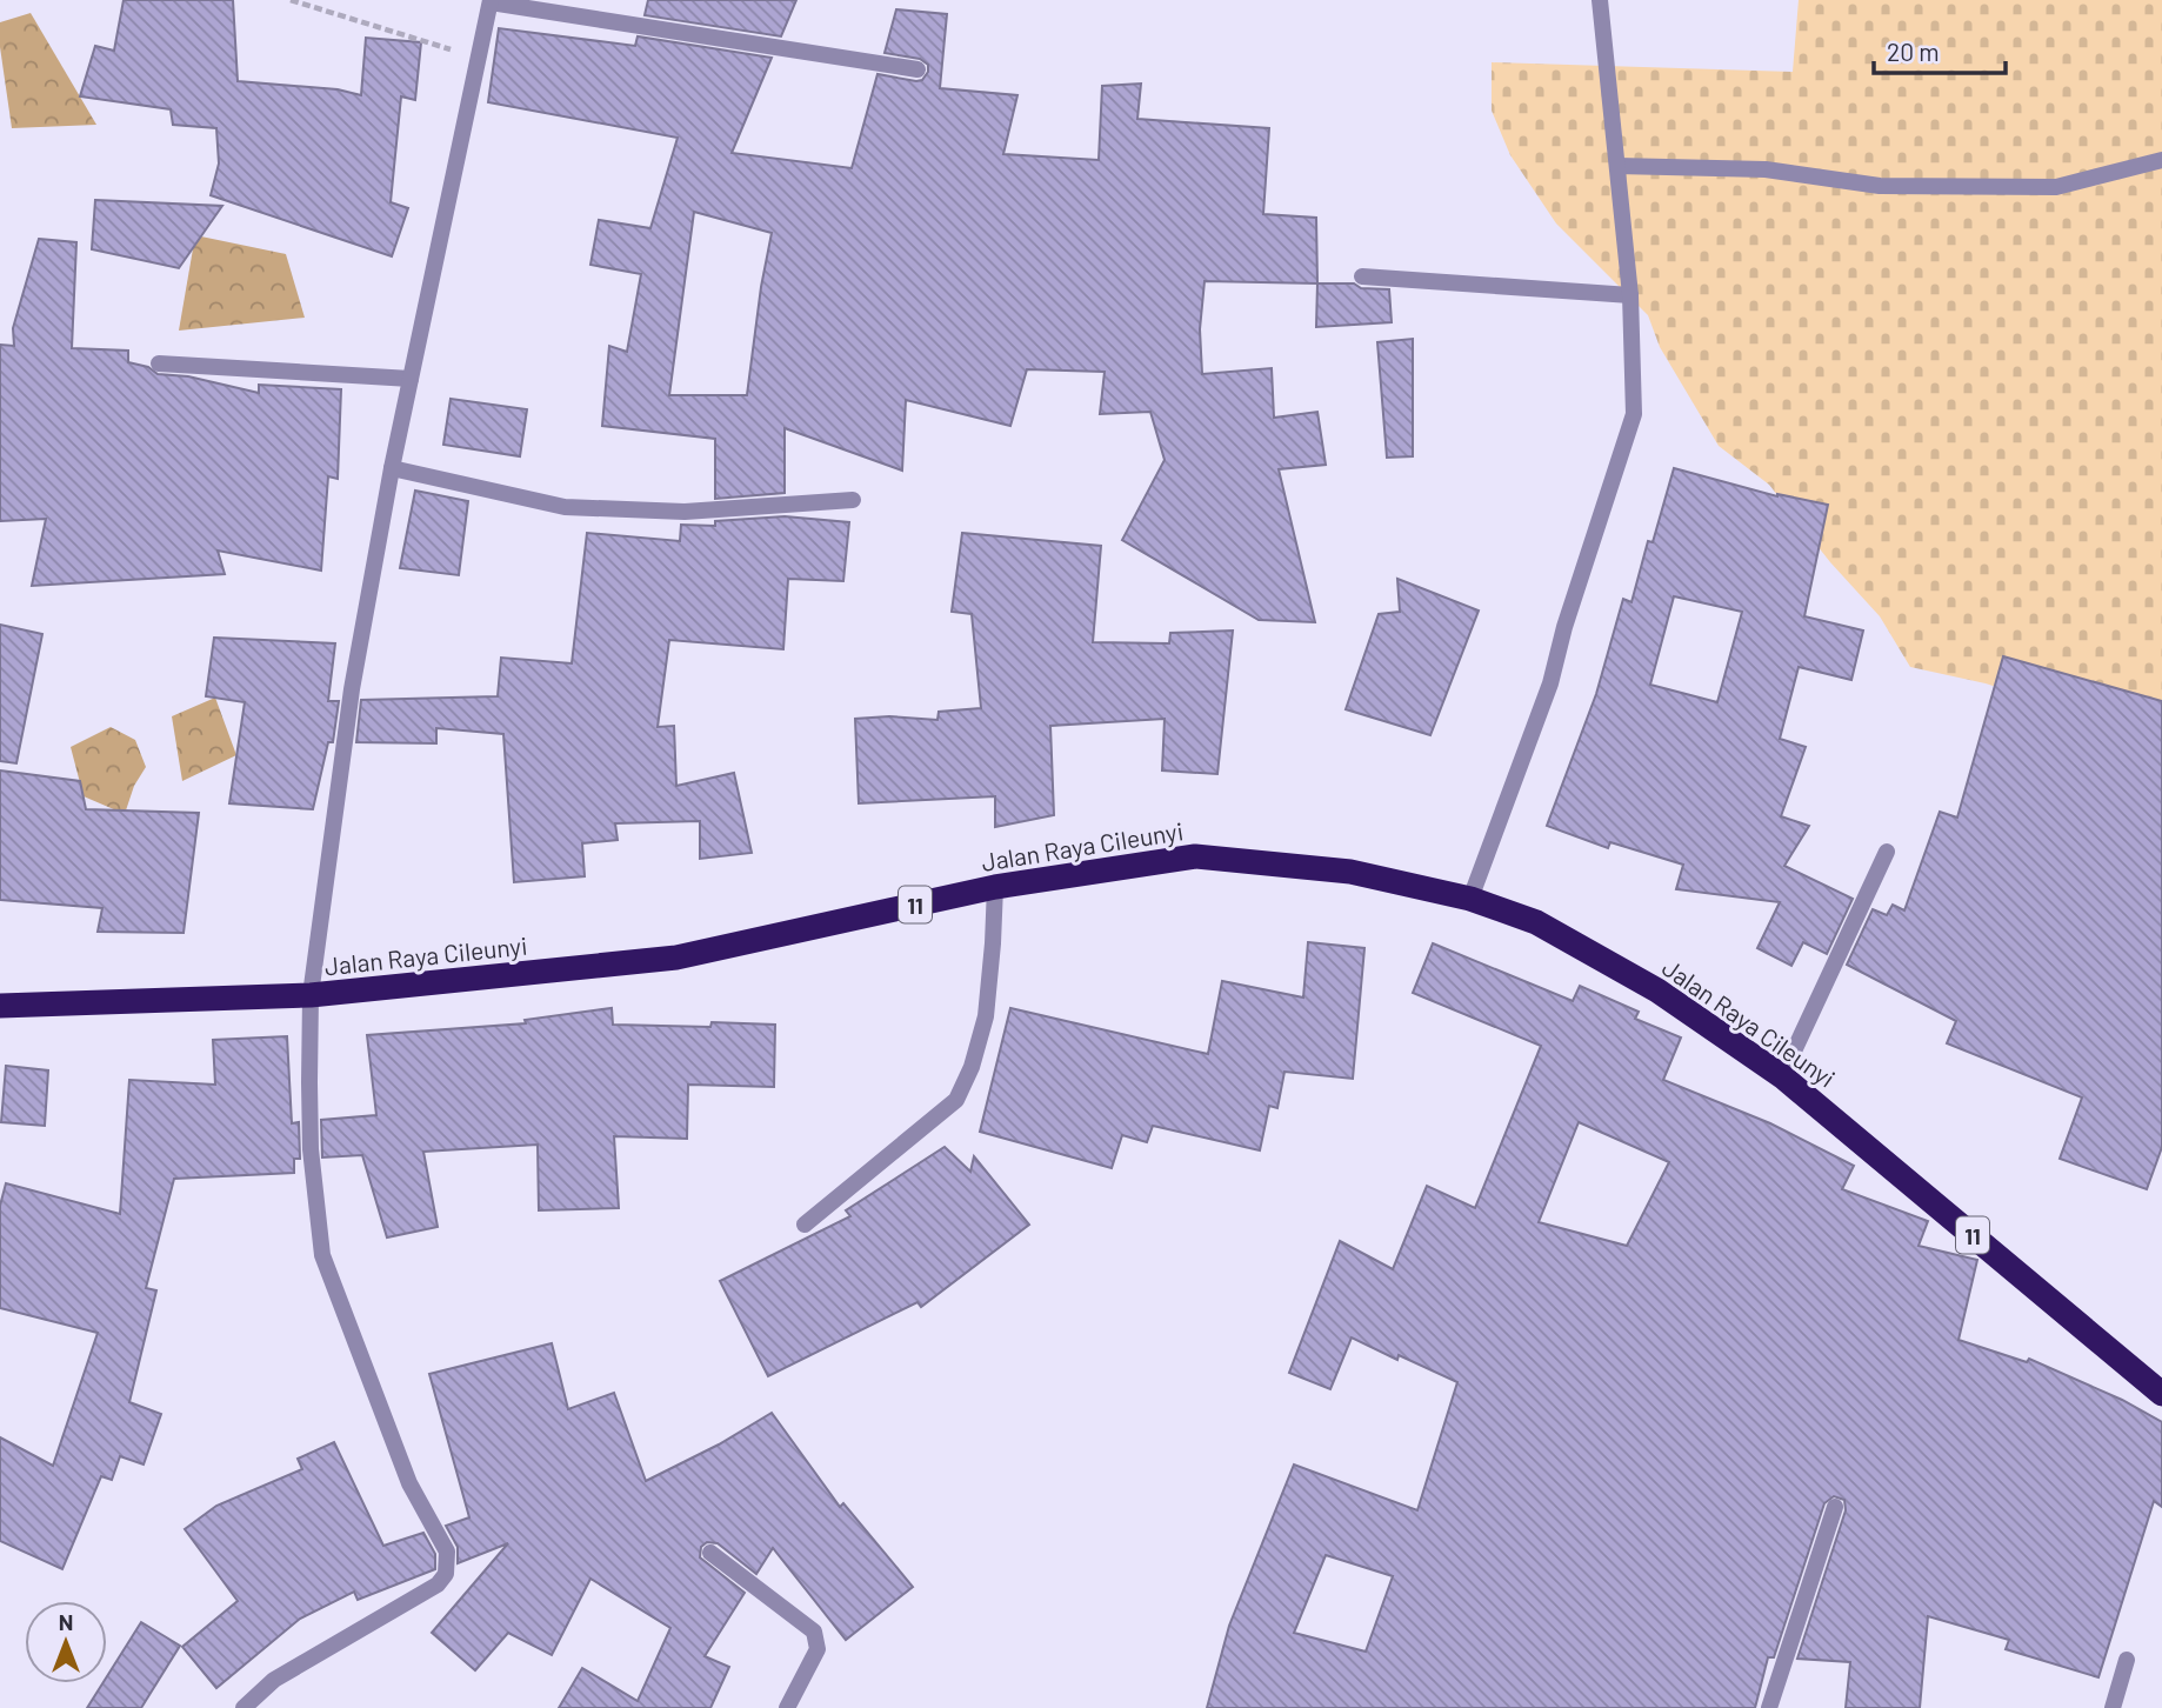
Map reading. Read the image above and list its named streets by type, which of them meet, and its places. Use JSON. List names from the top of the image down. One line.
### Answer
{"streets":{"highway":["Jalan Raya Cileunyi","11"]},"scale_bar":"20 m","north":"top"}
